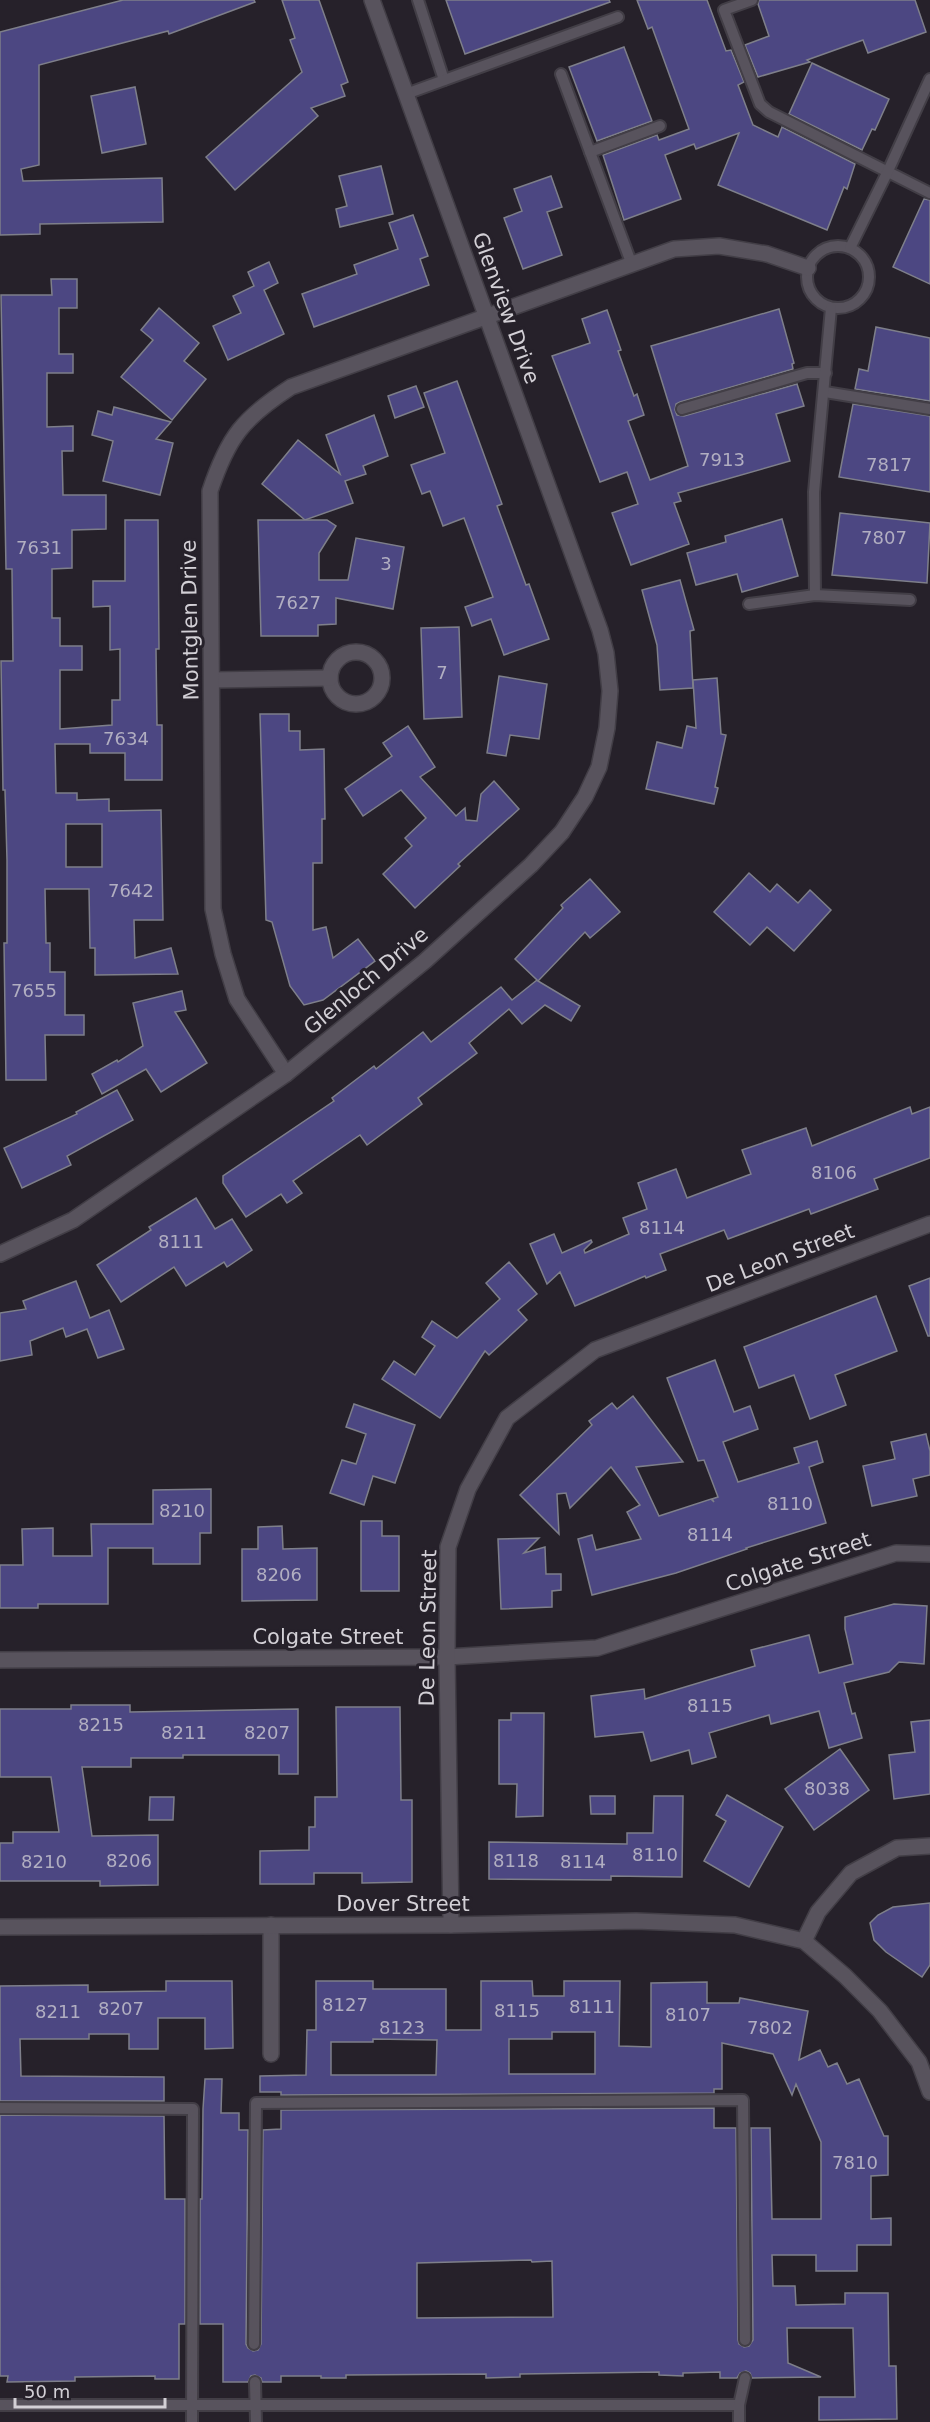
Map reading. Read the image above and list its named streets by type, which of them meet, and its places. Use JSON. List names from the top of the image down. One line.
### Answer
{"streets":{"street":["Glenview Drive","Montglen Drive","Glenloch Drive","De Leon Street","Colgate Street","Dover Street"]},"crossings":[["Glenview Drive","Montglen Drive"],["Glenview Drive","Glenloch Drive"],["Montglen Drive","Glenloch Drive"],["De Leon Street","Colgate Street"],["De Leon Street","Dover Street"]],"house_numbers":["7913","7817","7807","7631","3","7627","7","7634","7642","7655","8106","8114","8111","8110","8210","8114","8206","8115","8215","8211","8207","8038","8110","8206","8118","8210","8114","8127","8111","8207","8115","8211","8107","8123","7802","7810"],"scale_bar":"50 m"}
